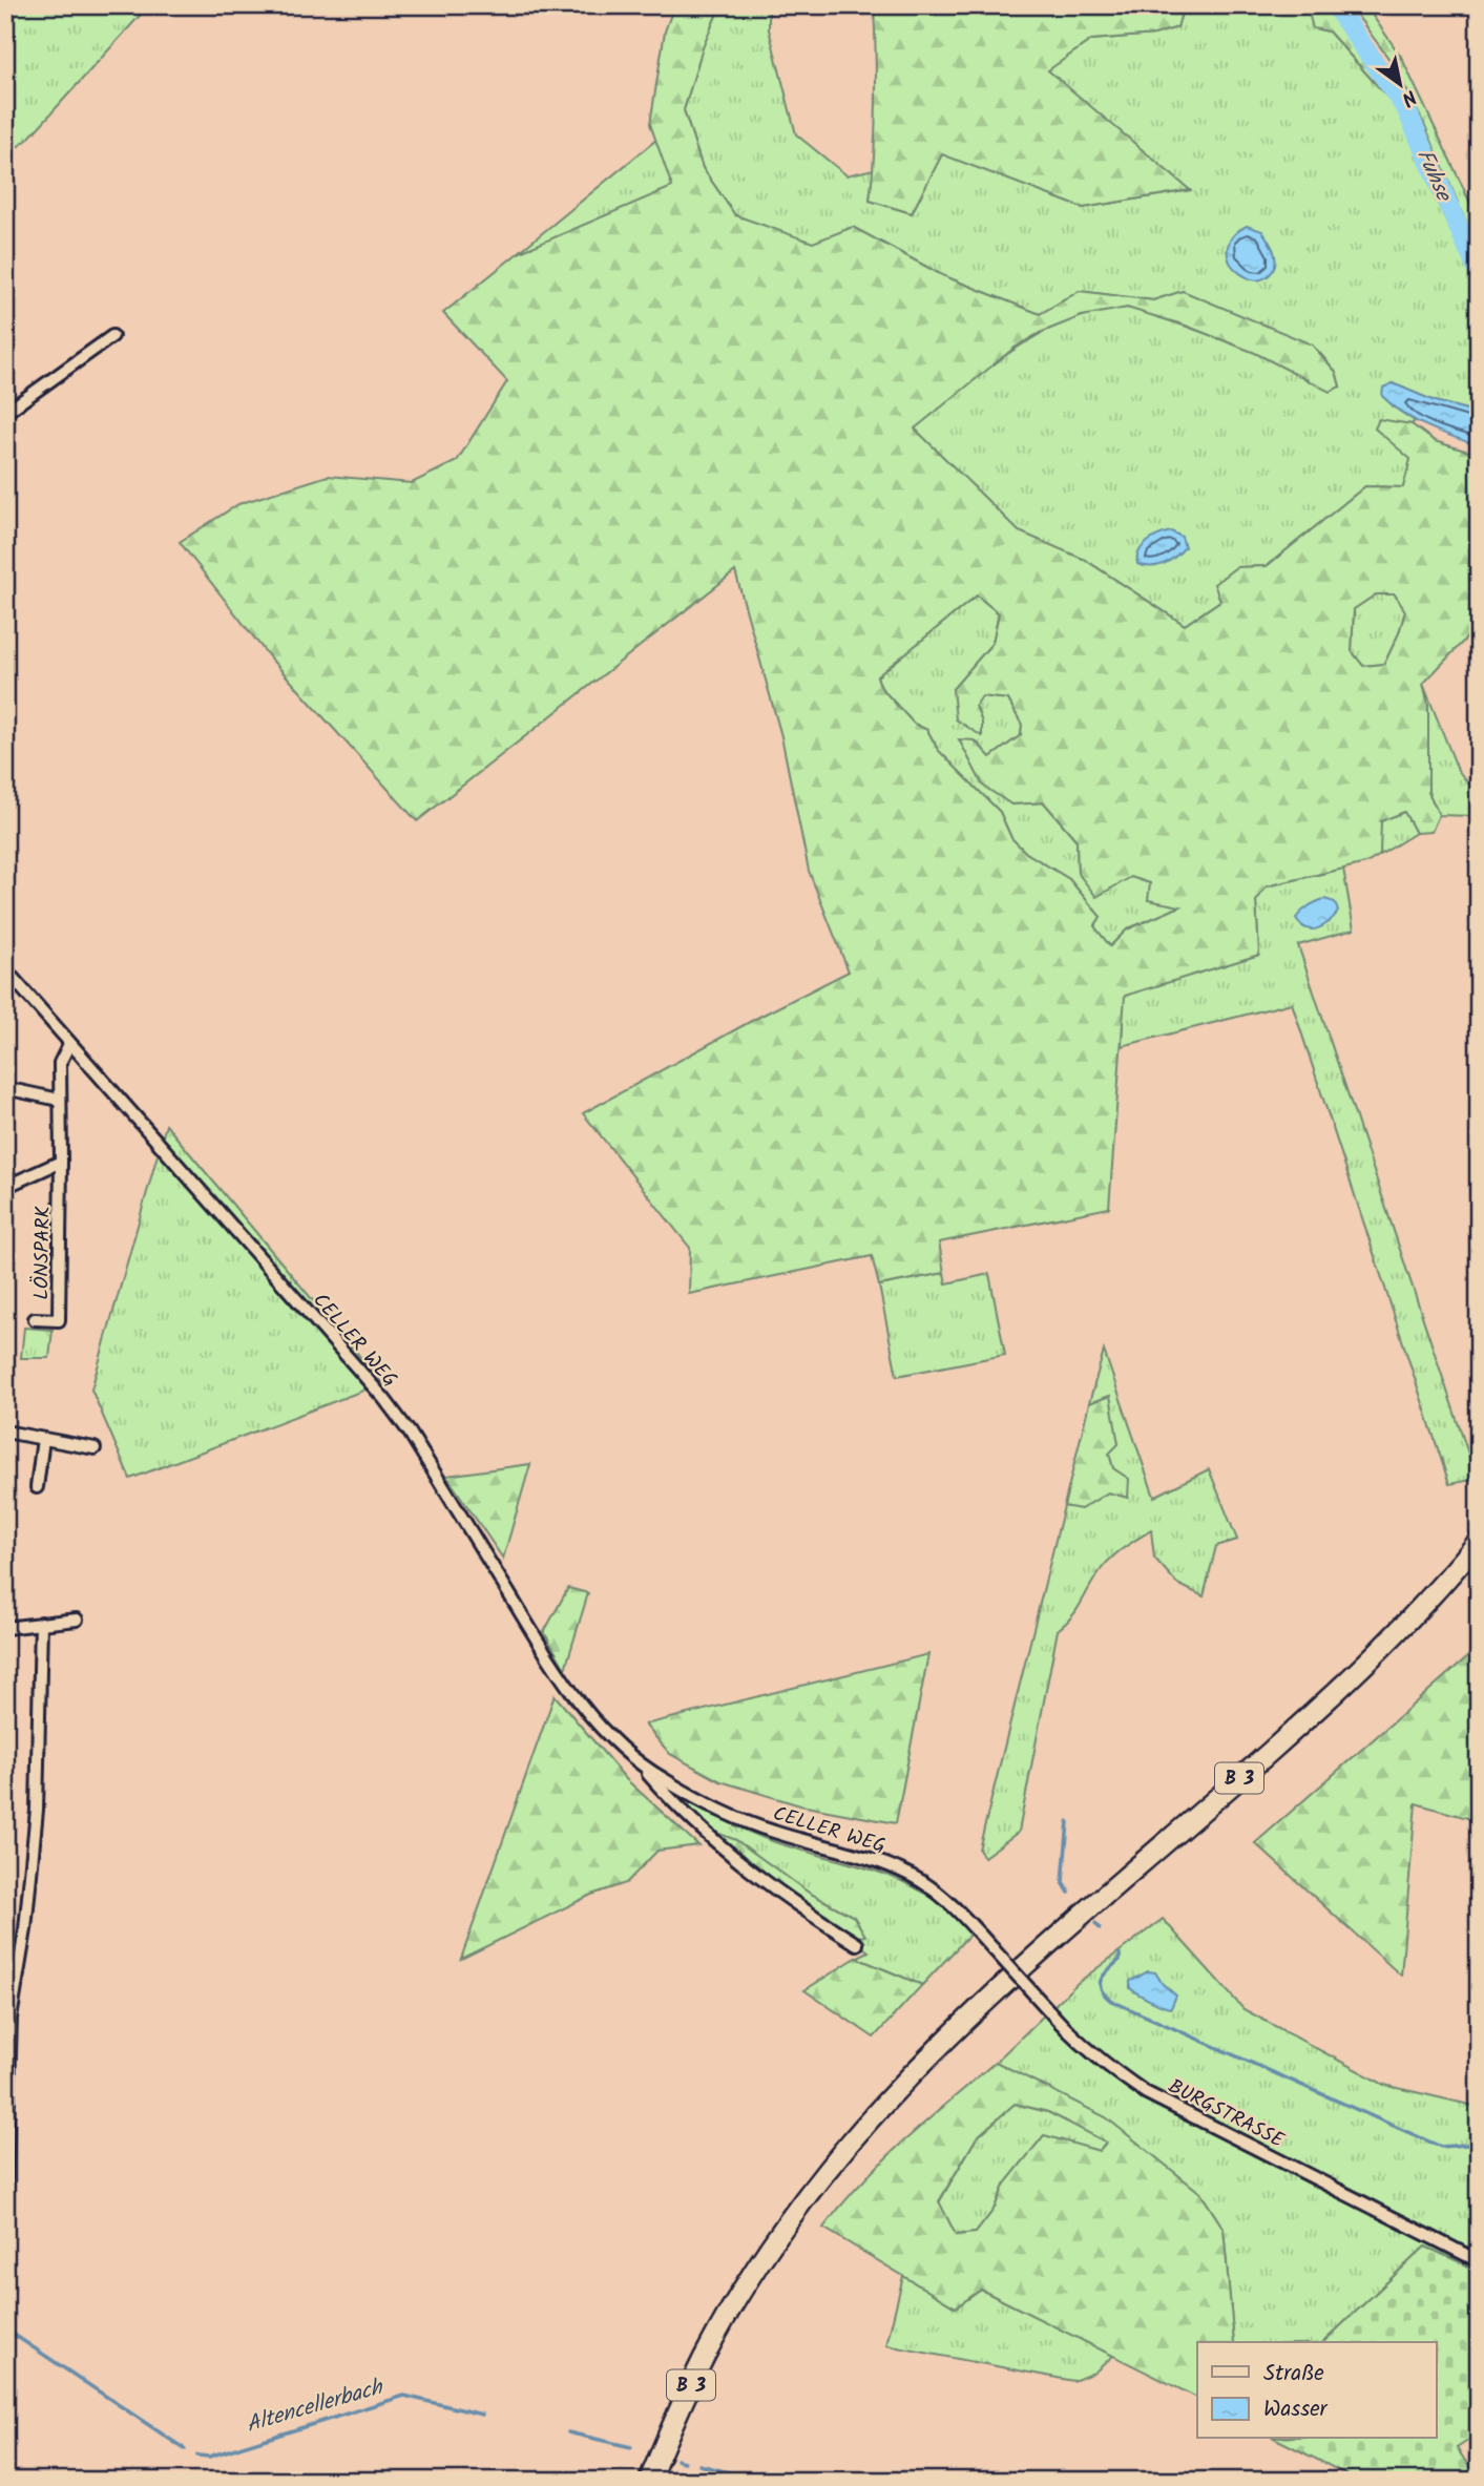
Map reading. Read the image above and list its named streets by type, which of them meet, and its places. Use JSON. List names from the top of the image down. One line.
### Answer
{"streets":{"highway":["B 3"],"street":["LÖNSPARK","CELLER WEG","BURGSTRASSE"]},"crossings":[["LÖNSPARK","CELLER WEG"],["CELLER WEG","BURGSTRASSE"]],"water":["Fuhse","Altencellerbach"],"legend":["Straße","Wasser"],"north":"bottom right"}
